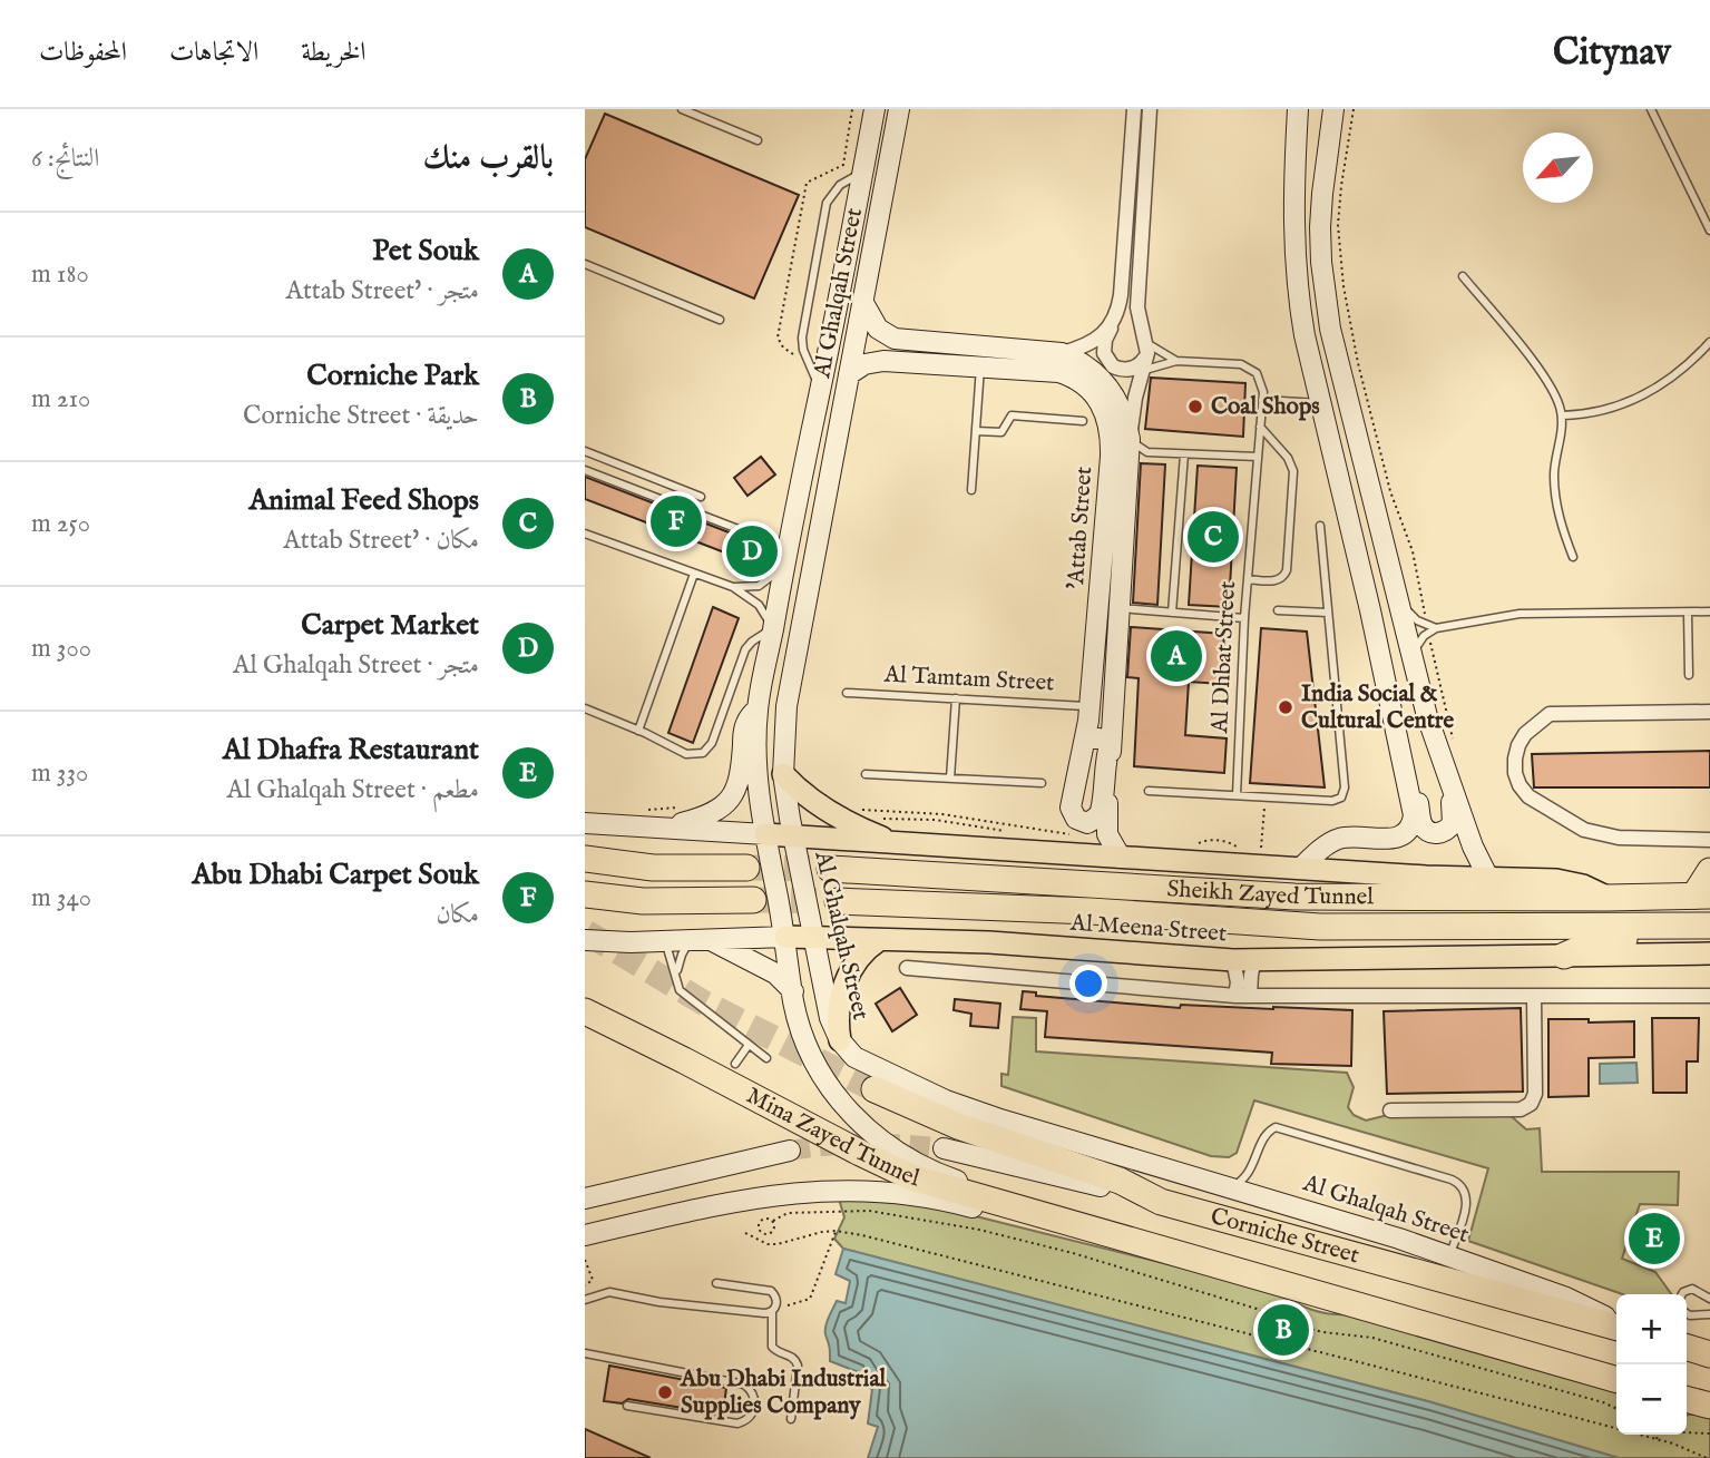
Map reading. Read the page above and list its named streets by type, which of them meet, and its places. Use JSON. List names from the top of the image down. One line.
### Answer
{"streets":{"highway":["Sheikh Zayed Tunnel","Mina Zayed Tunnel","Corniche Street"],"main road":["Al Ghalqah Street","'Attab Street","Al Meena Street"],"lane":["Al Dhbat Street","Al Tamtam Street"]},"crossings":[["Al Ghalqah Street","'Attab Street"],["Al Ghalqah Street","Al Meena Street"],["Al Ghalqah Street","Mina Zayed Tunnel"],["Al Ghalqah Street","Corniche Street"],["'Attab Street","Al Dhbat Street"],["'Attab Street","Al Tamtam Street"],["Mina Zayed Tunnel","Corniche Street"]],"places":["Coal Shops","India Social & Cultural Centre","Abu Dhabi Industrial Supplies Company"],"north":"bottom left","page":{"header":"Citynav","nav":["الخريطة","الاتجاهات","المحفوظات"],"heading":["بالقرب منك","النتائج: 6"],"list":[{"mark":"A","name":"Pet Souk","note":"متجر · 'Attab Street","value":"180 m"},{"mark":"B","name":"Corniche Park","note":"حديقة · Corniche Street","value":"210 m"},{"mark":"C","name":"Animal Feed Shops","note":"مكان · 'Attab Street","value":"250 m"},{"mark":"D","name":"Carpet Market","note":"متجر · Al Ghalqah Street","value":"300 m"},{"mark":"E","name":"Al Dhafra Restaurant","note":"مطعم · Al Ghalqah Street","value":"330 m"},{"mark":"F","name":"Abu Dhabi Carpet Souk","note":"مكان","value":"340 m"}],"pins":["F","C","D","A","E","B"],"map_buttons":["+","−"]}}
